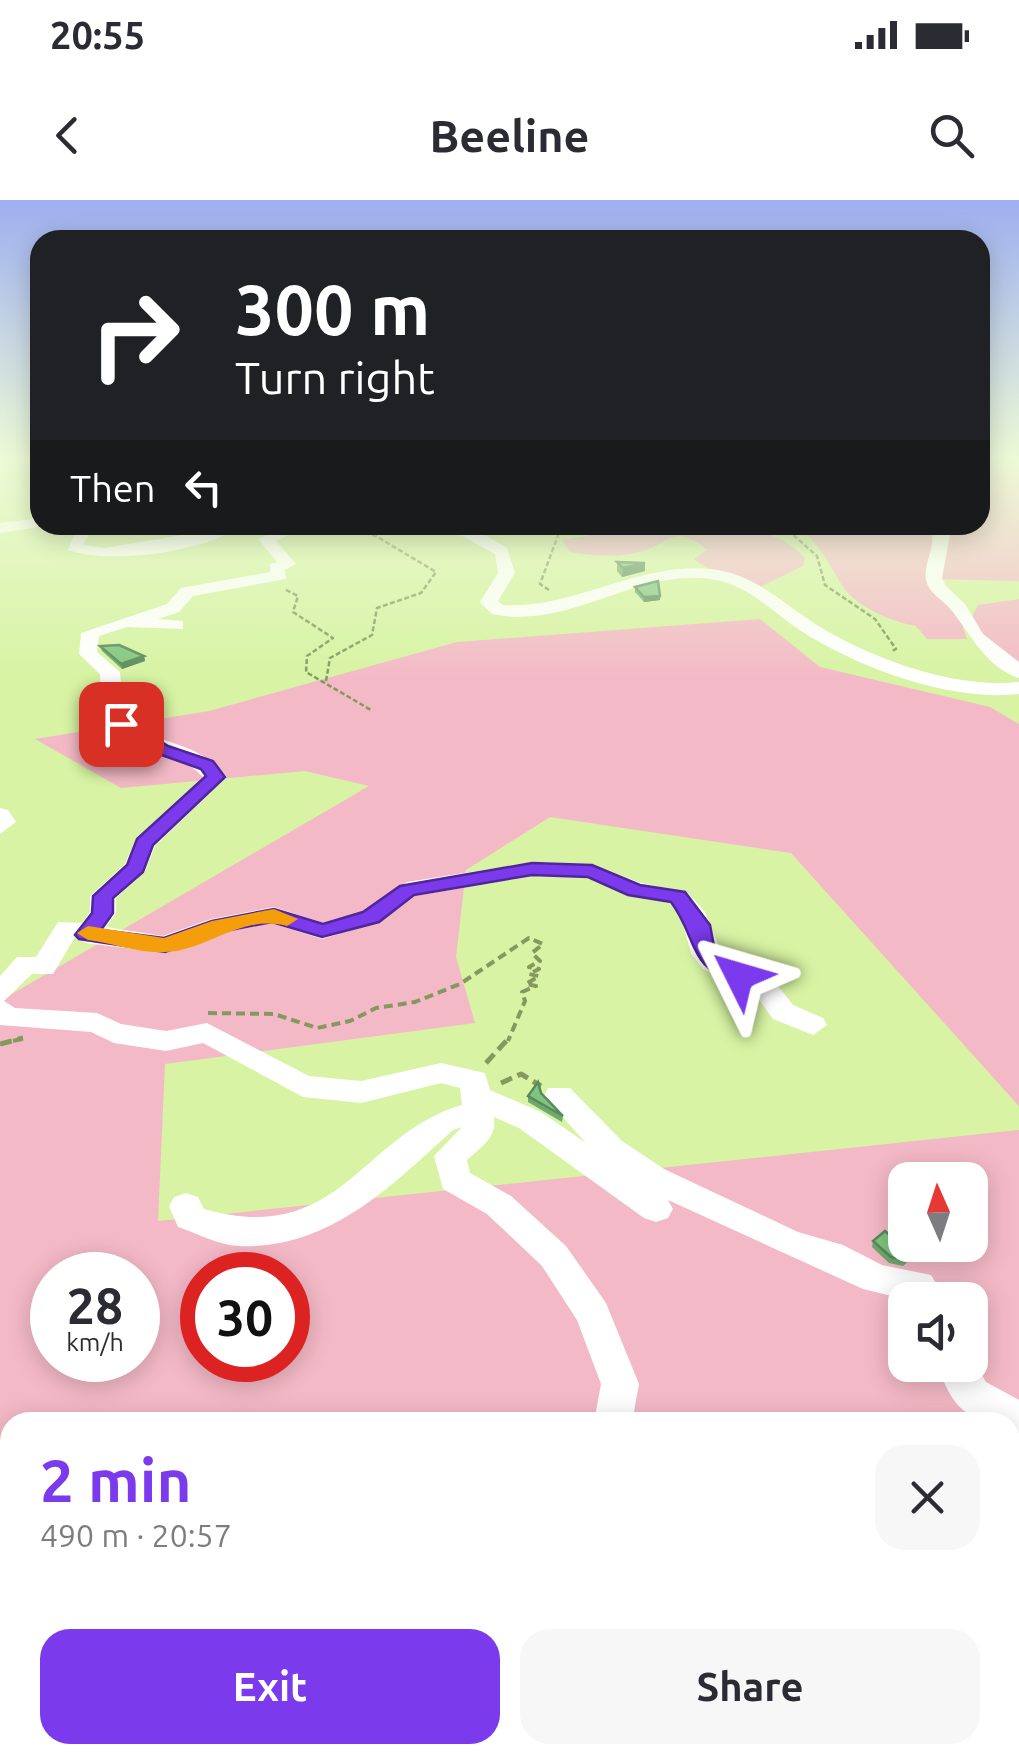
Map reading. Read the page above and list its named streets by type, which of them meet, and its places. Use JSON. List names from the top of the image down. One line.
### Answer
{"north":"top","page":{"status":"20:55","header":"Beeline","turn":["300 m","Turn right"],"then":"Then","speed":"28 km/h","limit":"30","heading":["2 min","490 m · 20:57"],"buttons":["Exit","Share"]}}
